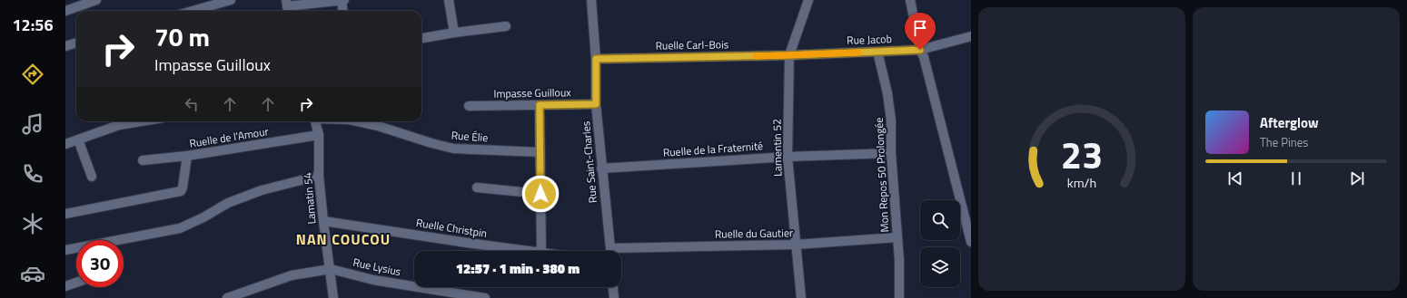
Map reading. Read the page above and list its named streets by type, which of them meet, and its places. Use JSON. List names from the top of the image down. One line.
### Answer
{"streets":{"street":["Rue Jacob","Ruelle Carl-Bois","Impasse Guilloux","Rue Élie","Ruelle de l'Amour","Lamentin 52","Ruelle de la Fraternité","Rue Saint-Charles","Mon Repos 50 Prolongée","Lamatin 54","Ruelle Christpin","Ruelle du Gautier","Rue Lysius"]},"crossings":[["Rue Jacob","Ruelle Carl-Bois"],["Rue Jacob","Lamentin 52"],["Rue Jacob","Mon Repos 50 Prolongée"],["Ruelle Carl-Bois","Lamentin 52"],["Ruelle Carl-Bois","Rue Saint-Charles"],["Impasse Guilloux","Rue Saint-Charles"],["Ruelle de l'Amour","Lamatin 54"],["Lamentin 52","Ruelle de la Fraternité"],["Lamentin 52","Ruelle du Gautier"],["Ruelle de la Fraternité","Rue Saint-Charles"],["Ruelle de la Fraternité","Mon Repos 50 Prolongée"],["Mon Repos 50 Prolongée","Ruelle du Gautier"],["Lamatin 54","Ruelle Christpin"],["Lamatin 54","Rue Lysius"]],"districts":["NAN COUCOU"],"page":{"tabs":"12:56","turn":["70 m","Impasse Guilloux"],"song":["Afterglow","The Pines"],"limit":"30","trip":"12:57 · 1 min · 380 m","gauge":["23","km/h"]}}
